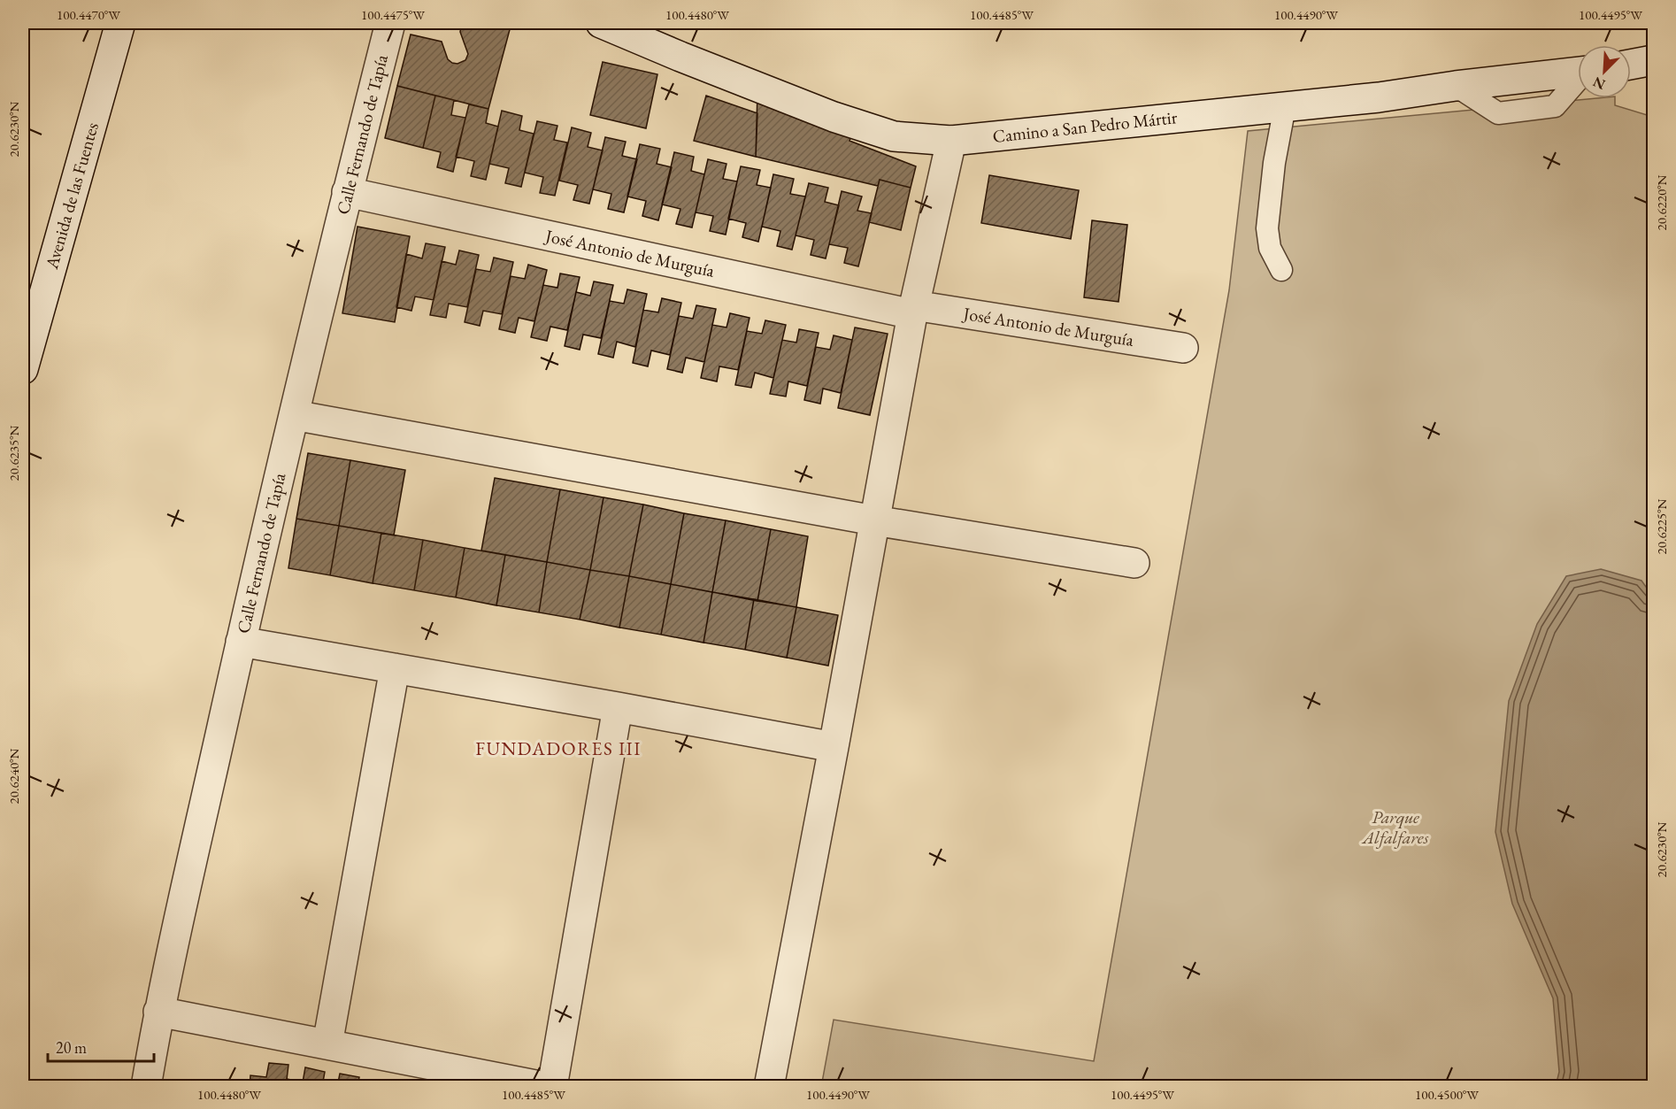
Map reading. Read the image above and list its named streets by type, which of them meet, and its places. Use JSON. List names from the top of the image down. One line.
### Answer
{"streets":{"street":["Camino a San Pedro Mártir","Calle Fernando de Tapía","Avenida de las Fuentes","José Antonio de Murguía"]},"crossings":[["Calle Fernando de Tapía","José Antonio de Murguía"]],"districts":["FUNDADORES III"],"parks":["Parque Alfalfares"],"scale_bar":"20 m","north":"bottom left","coordinates":["100.4470°W","100.4475°W","100.4480°W","100.4485°W","100.4490°W","100.4495°W","20.6230°N","20.6220°N","20.6235°N","20.6225°N","20.6240°N","100.4500°W"]}
